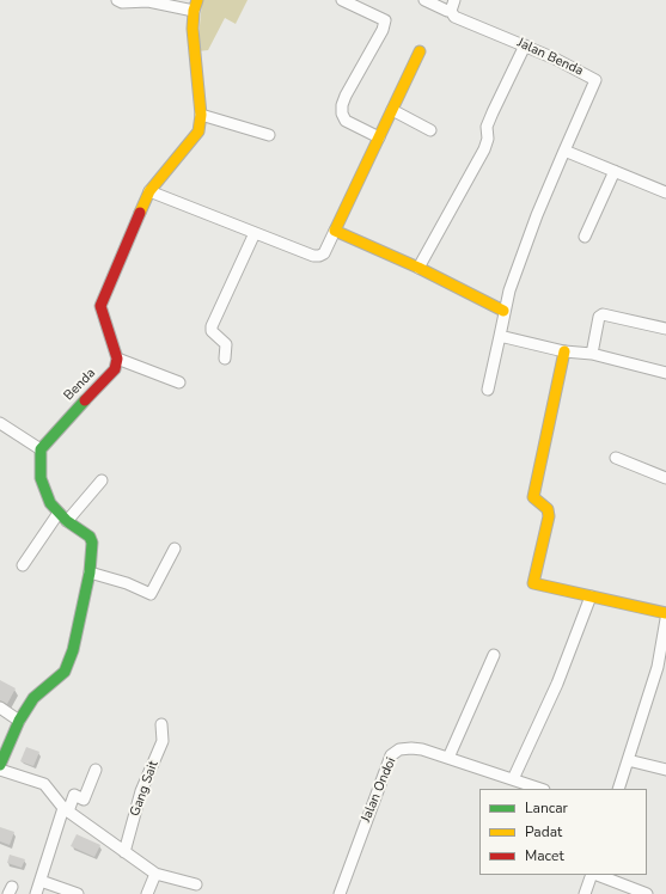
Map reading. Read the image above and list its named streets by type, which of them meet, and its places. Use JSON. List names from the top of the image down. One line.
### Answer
{"streets":{"street":["Jalan Benda","Benda","Gang Sait","Jalan Ondoi"]},"legend":["Lancar","Padat","Macet"]}
